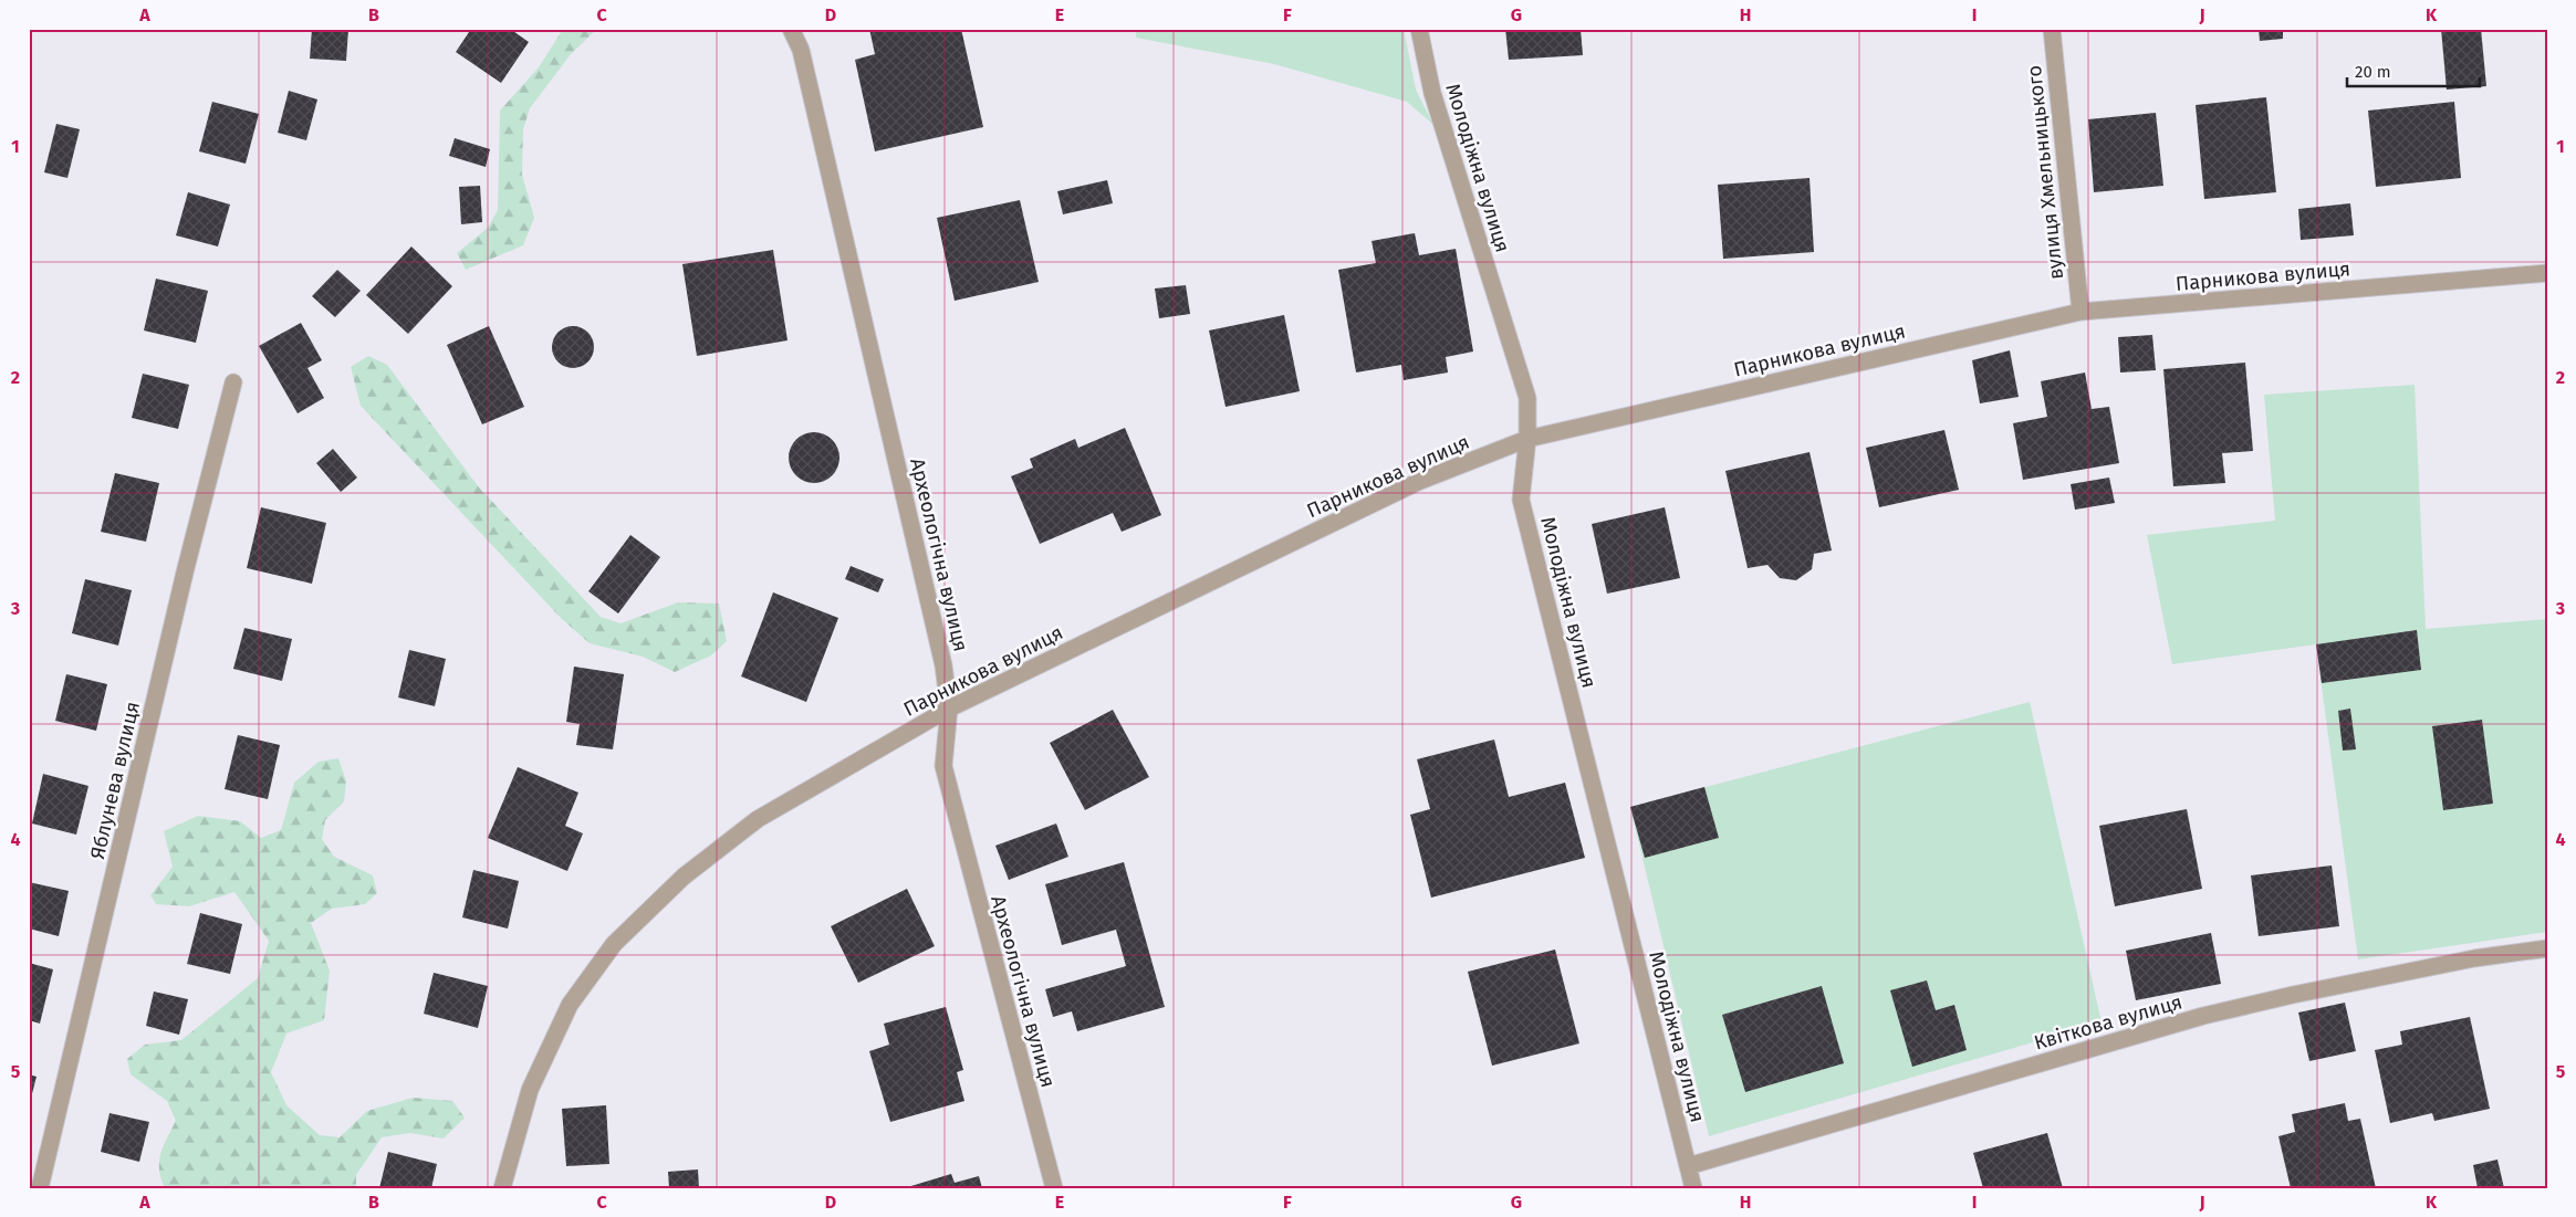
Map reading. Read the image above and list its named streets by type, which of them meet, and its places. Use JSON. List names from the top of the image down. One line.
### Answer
{"streets":{"street":["Молодіжна вулиця","вулиця Хмельницького","Парникова вулиця","Археологічна вулиця","Яблунева вулиця","Квіткова вулиця"]},"crossings":[["Молодіжна вулиця","Парникова вулиця"],["Молодіжна вулиця","Квіткова вулиця"],["вулиця Хмельницького","Парникова вулиця"],["Парникова вулиця","Археологічна вулиця"]],"scale_bar":"20 m","grid":{"columns":["A","B","C","D","E","F","G","H","I","J","K"],"rows":["1","2","3","4","5"]}}
